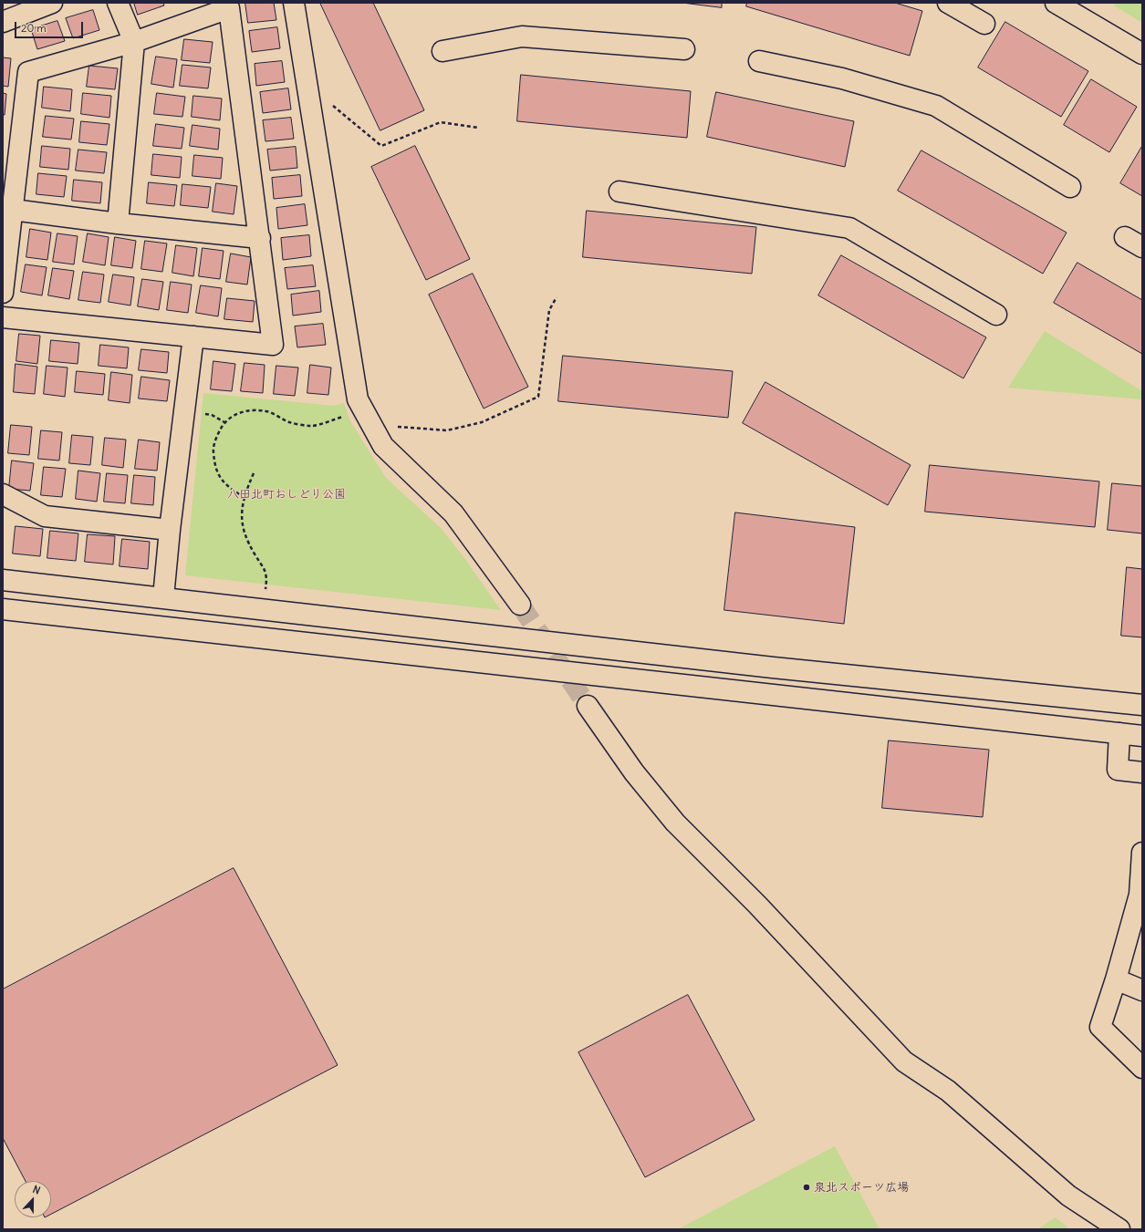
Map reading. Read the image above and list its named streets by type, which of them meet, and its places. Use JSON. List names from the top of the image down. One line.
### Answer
{"parks":["八田北町おしどり公園"],"places":["泉北スポーツ広場"],"scale_bar":"20 m","north":"top"}
